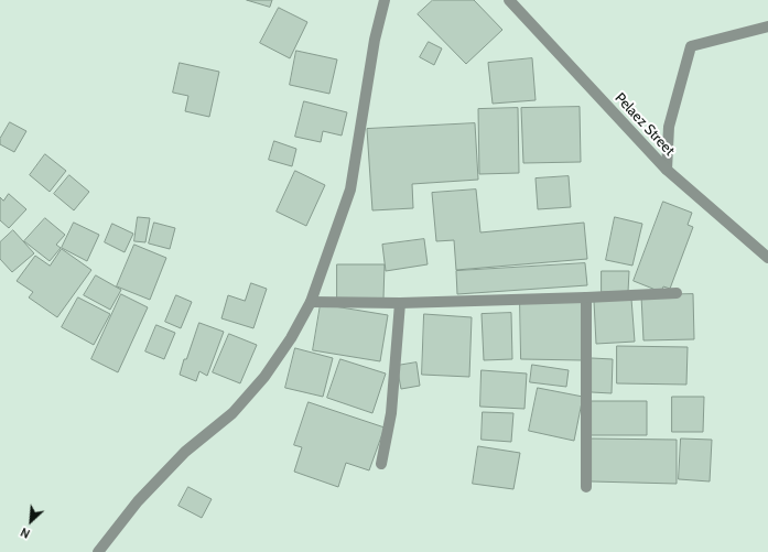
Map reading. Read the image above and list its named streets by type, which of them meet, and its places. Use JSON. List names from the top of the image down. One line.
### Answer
{"streets":{"street":["Pelaez Street"]},"north":"bottom left"}
